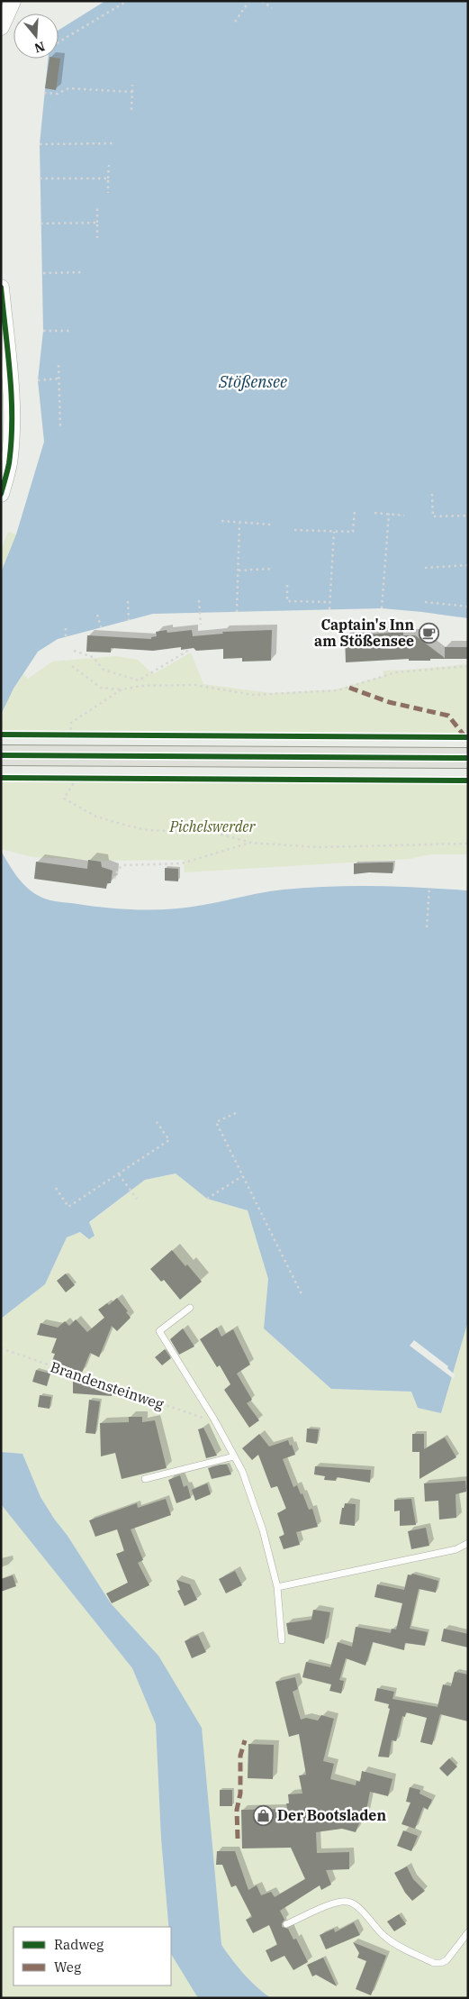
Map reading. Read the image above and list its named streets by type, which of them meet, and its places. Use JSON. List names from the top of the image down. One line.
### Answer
{"streets":{"path":["Brandensteinweg"]},"water":["Stößensee"],"parks":["Pichelswerder"],"places":{"cafe":["Captain's Inn am Stößensee"],"shop":["Der Bootsladen"]},"legend":["Radweg","Weg"],"north":"bottom"}
